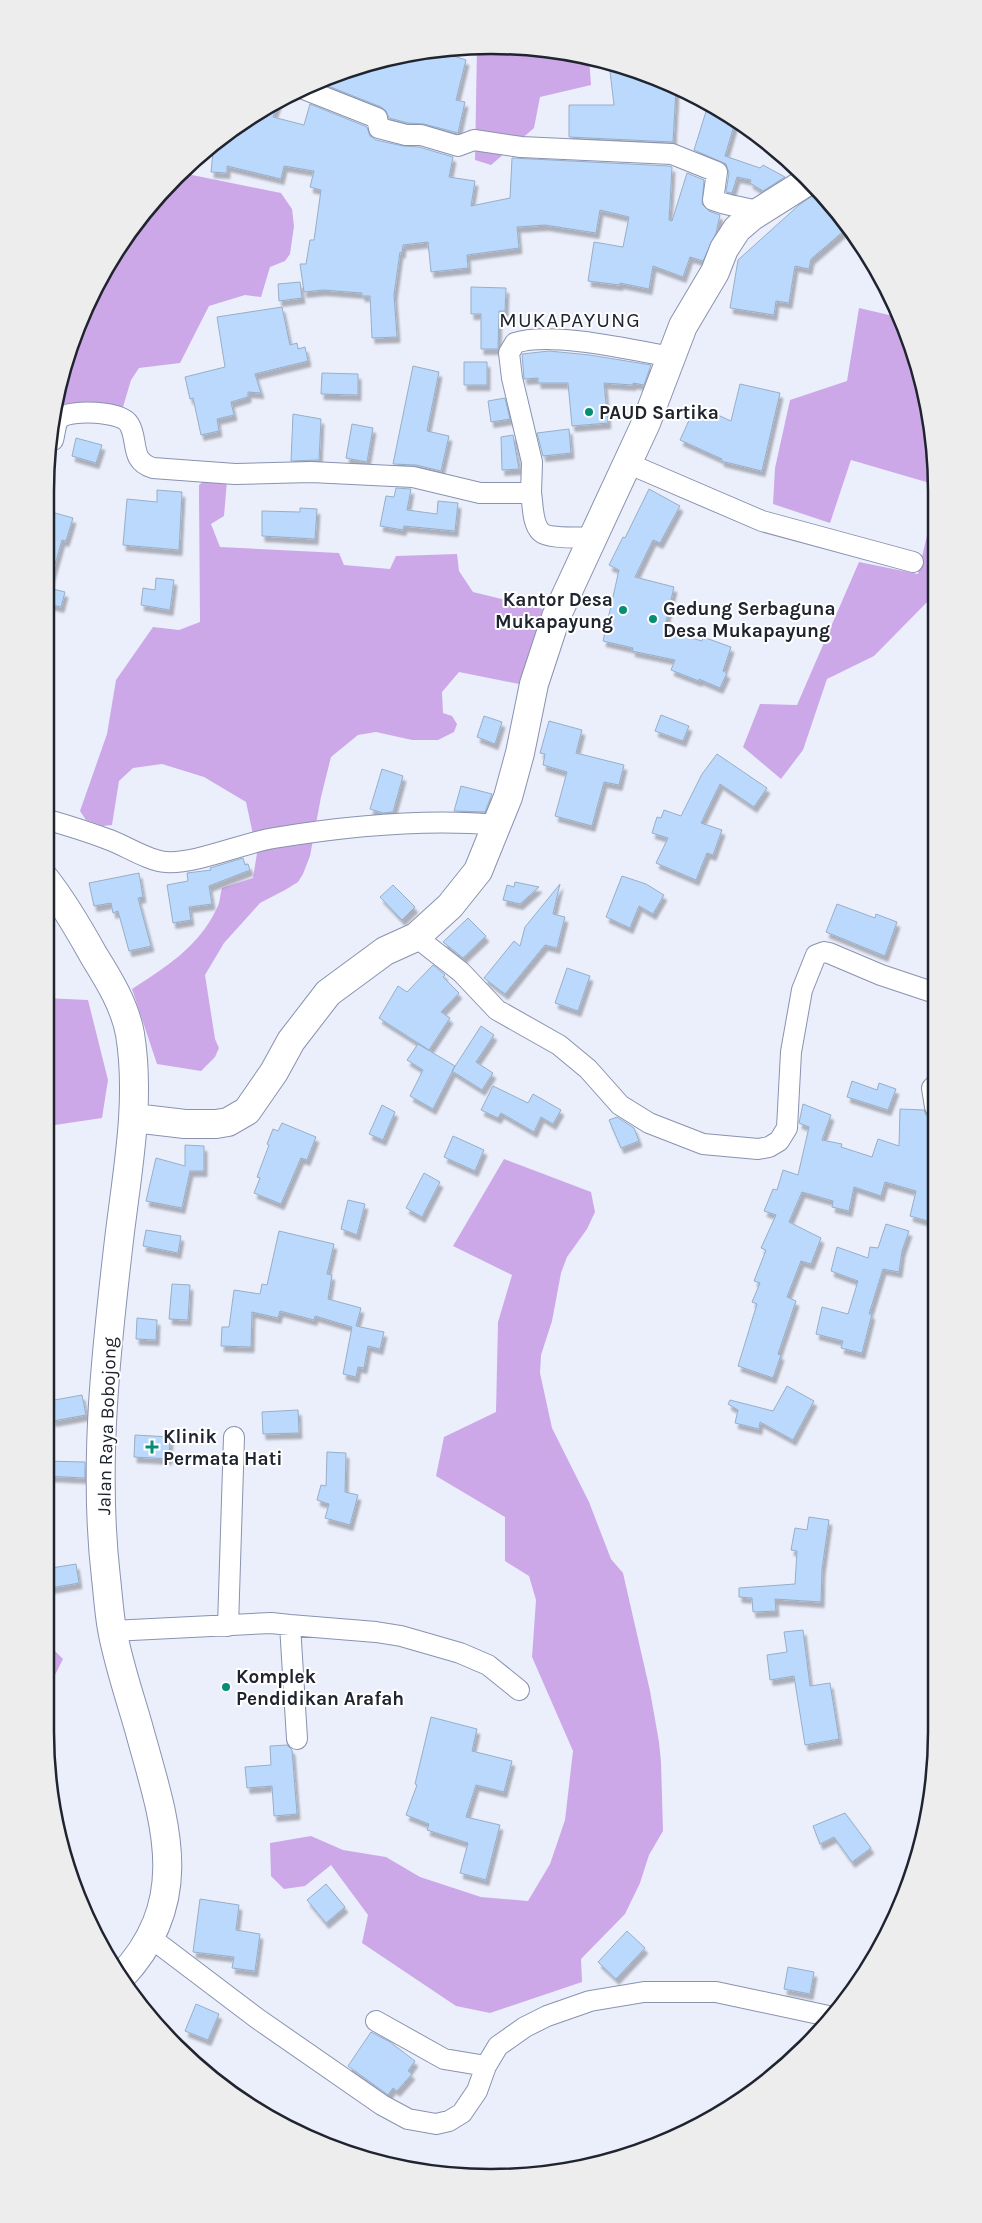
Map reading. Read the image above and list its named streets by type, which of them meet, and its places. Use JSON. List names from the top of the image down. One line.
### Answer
{"streets":{"street":["Jalan Raya Bobojong"]},"districts":["MUKAPAYUNG"],"places":{"other":["PAUD Sartika","Kantor Desa Mukapayung","Gedung Serbaguna Desa Mukapayung","Komplek Pendidikan Arafah"],"health":["Klinik Permata Hati"]}}
